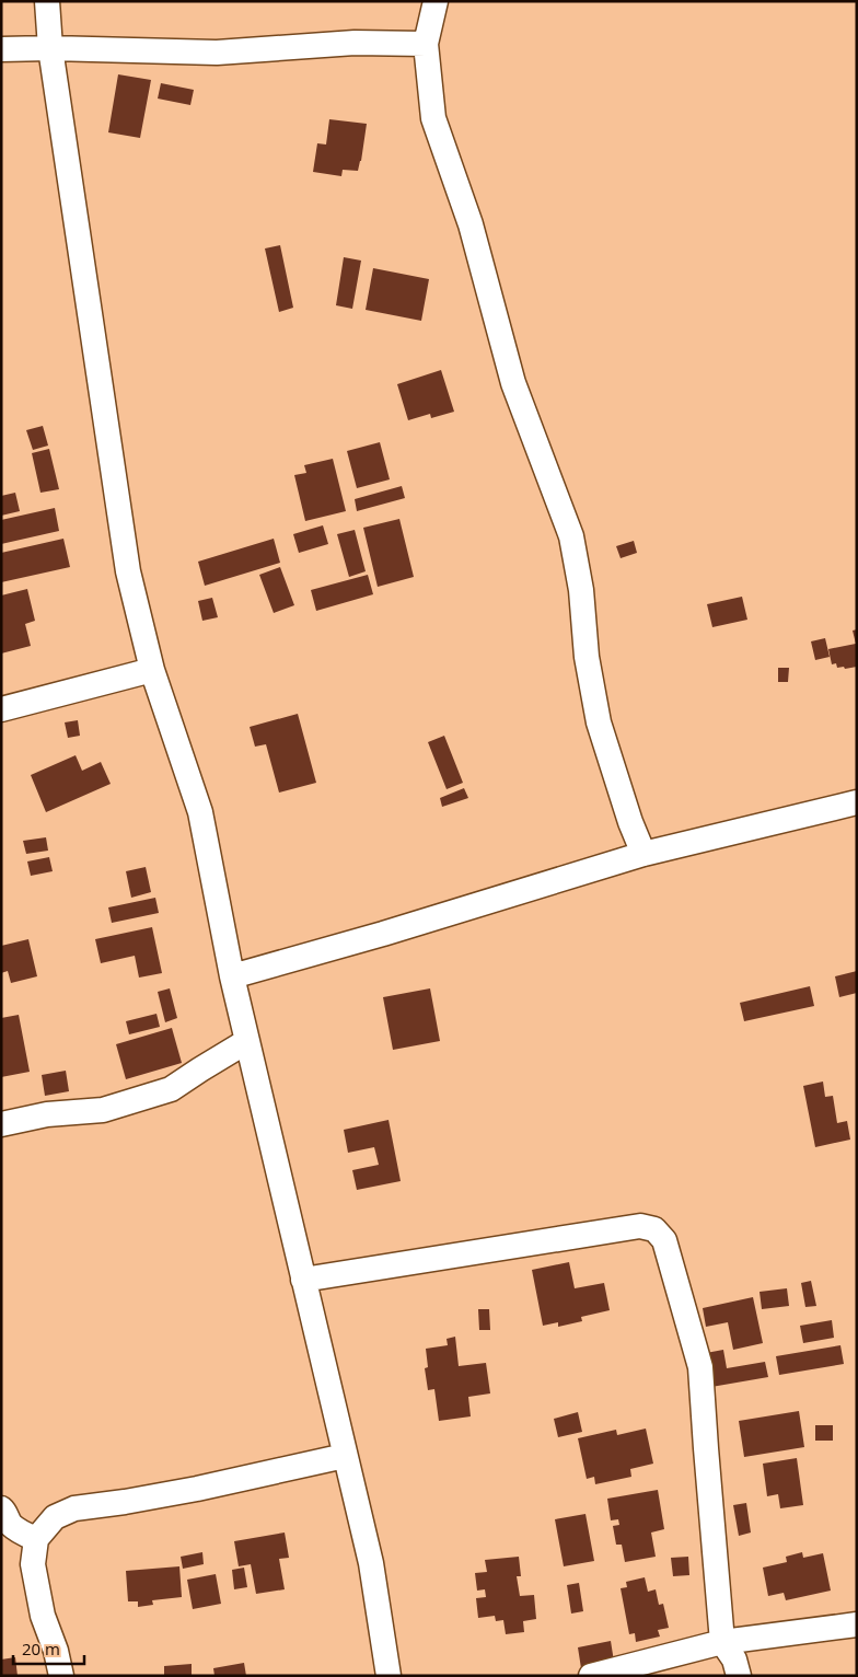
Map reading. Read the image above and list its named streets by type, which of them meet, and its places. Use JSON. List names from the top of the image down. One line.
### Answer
{"scale_bar":"20 m"}
